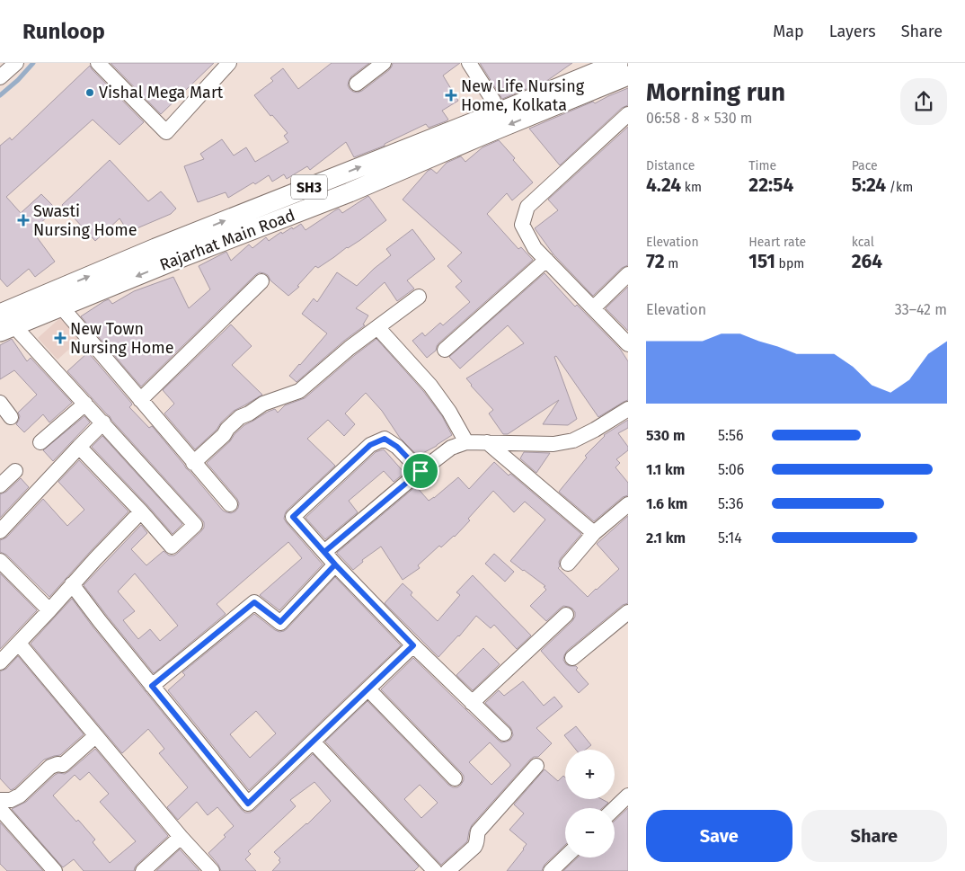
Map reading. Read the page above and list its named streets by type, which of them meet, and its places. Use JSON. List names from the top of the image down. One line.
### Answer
{"streets":{"main road":["SH3","Rajarhat Main Road"]},"places":{"other":["Vishal Mega Mart"],"health":["New Life Nursing Home, Kolkata","Swasti Nursing Home","New Town Nursing Home"]},"page":{"header":"Runloop","nav":["Map","Layers","Share"],"heading":["Morning run","06:58 · 8 × 530 m"],"stats":[["Distance","4.24 km"],["Time","22:54"],["Pace","5:24 /km"],["Elevation","72 m"],["Heart rate","151 bpm"],["kcal","264"]],"chart":["Elevation","33–42 m"],"list":[{"name":"530 m","note":"5:56"},{"name":"1.1 km","note":"5:06"},{"name":"1.6 km","note":"5:36"},{"name":"2.1 km","note":"5:14"}],"map_buttons":["+","−"],"buttons":["Save","Share"]}}
